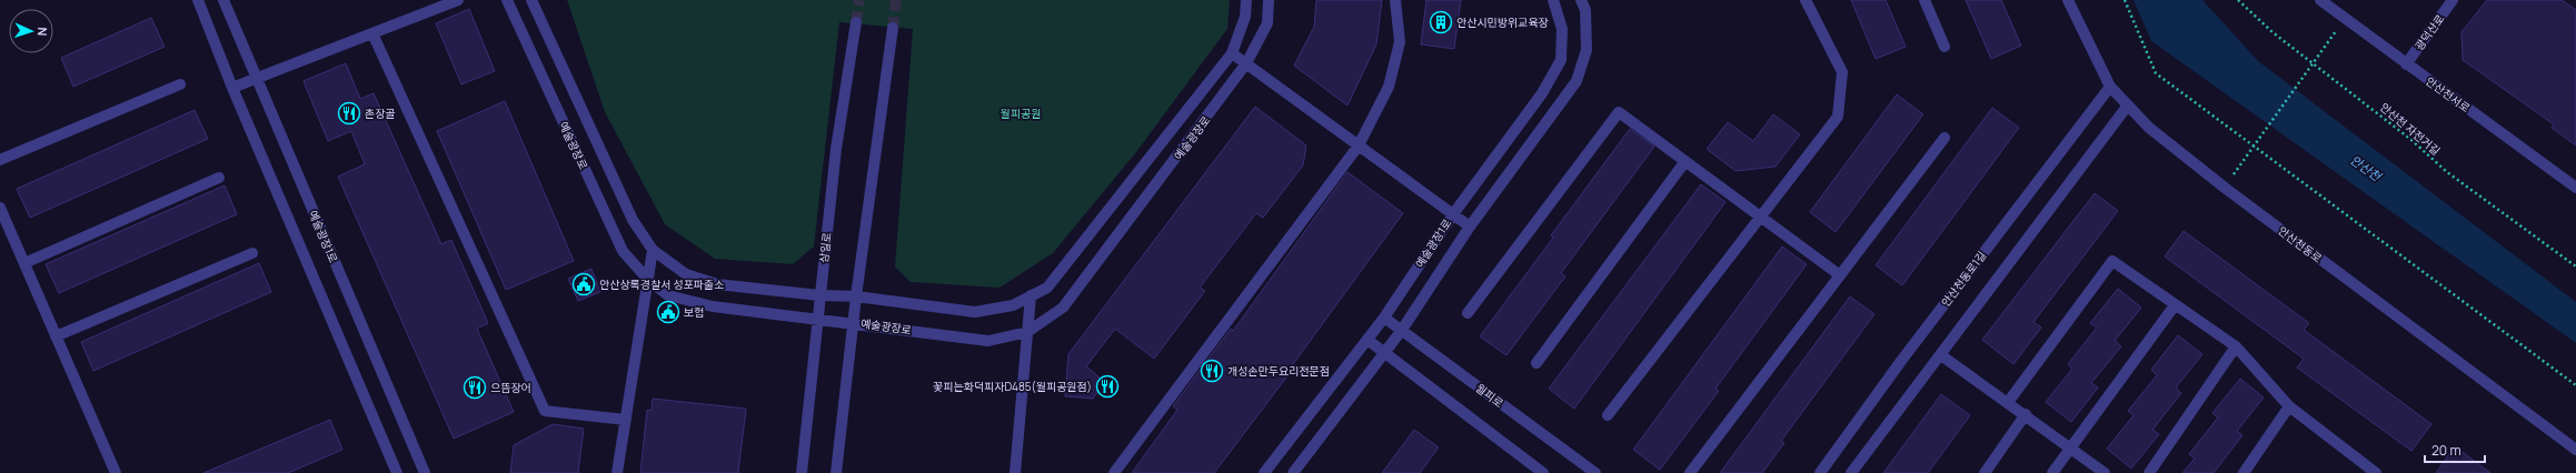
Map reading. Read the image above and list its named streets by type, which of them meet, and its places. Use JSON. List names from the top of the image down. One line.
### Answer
{"streets":{"street":["광덕산로","안산천서로","예술광장로","예술광장1로","안산천동로","삼일로","안산천동로1길","월피로"],"path":["안산천 자전거길"]},"crossings":[["광덕산로","안산천서로"],["예술광장로","삼일로"],["예술광장1로","월피로"],["안산천동로","안산천동로1길"]],"water":["안산천"],"parks":["월피공원"],"places":{"building":["안산시민방위교육장"],"restaurant":["촌장골","개성손만두요리전문점","꽃피는화덕피자D485(월피공원점)","으뜸장어"],"public building":["안산상록경찰서 성포파출소","보험"]},"scale_bar":"20 m","north":"right"}
